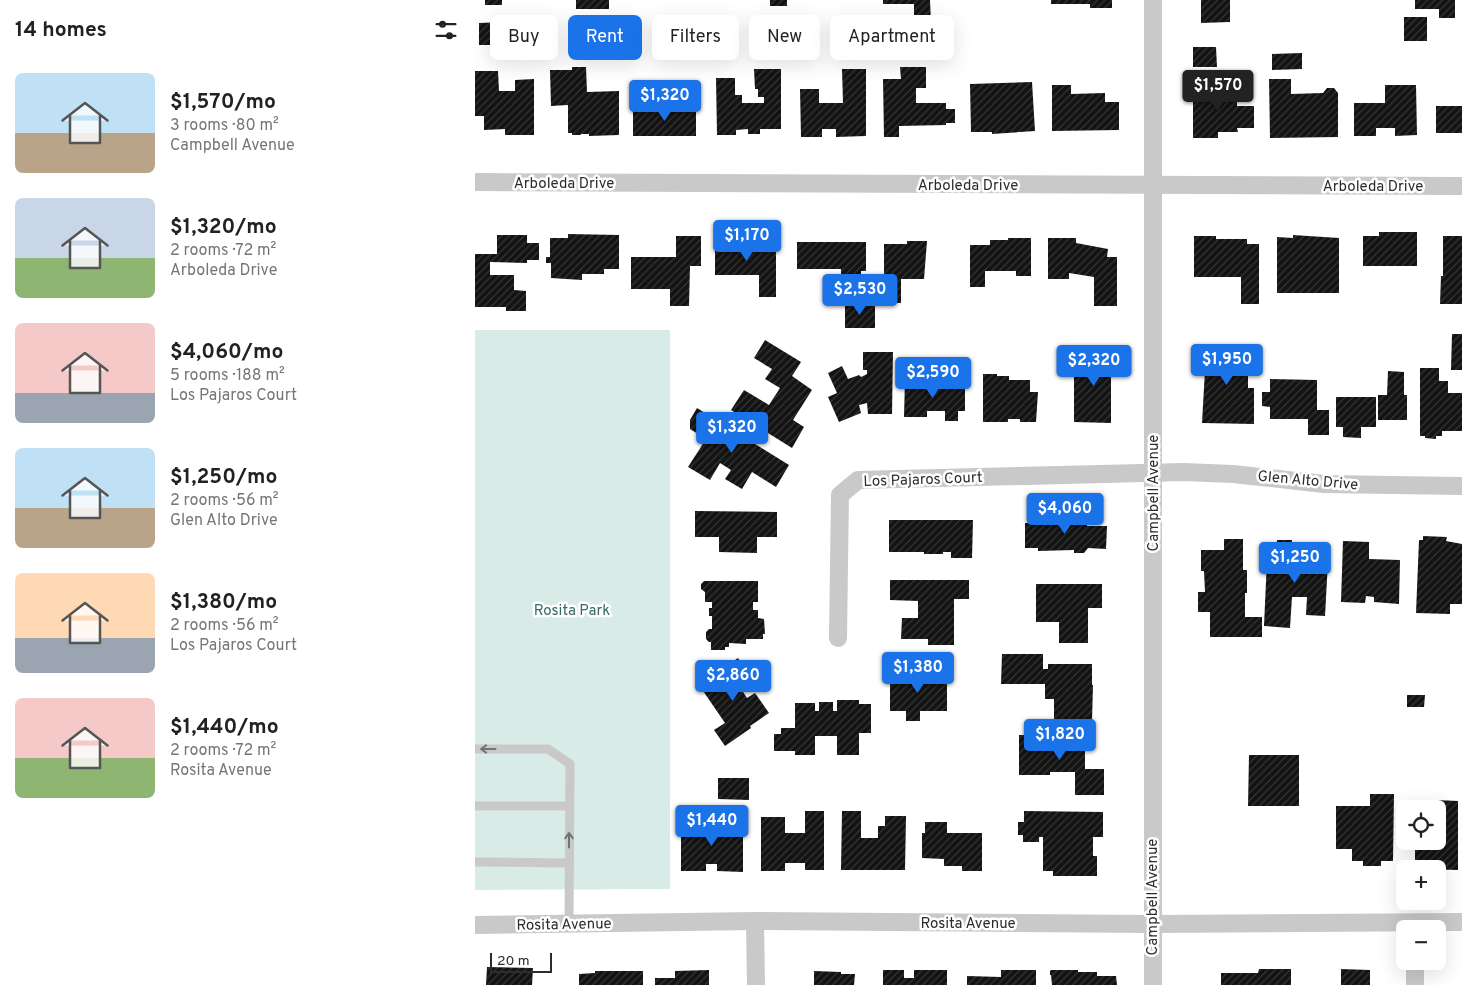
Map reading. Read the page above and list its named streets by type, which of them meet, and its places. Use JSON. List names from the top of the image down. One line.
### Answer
{"streets":{"street":["Arboleda Drive","Los Pajaros Court","Glen Alto Drive","Campbell Avenue","Rosita Avenue"]},"crossings":[["Arboleda Drive","Campbell Avenue"],["Los Pajaros Court","Glen Alto Drive"],["Los Pajaros Court","Campbell Avenue"],["Glen Alto Drive","Campbell Avenue"],["Campbell Avenue","Rosita Avenue"]],"parks":["Rosita Park"],"scale_bar":"20 m","page":{"heading":"14 homes","chip":["Buy","Rent","Filters","New","Apartment"],"list":[{"name":"$1,570/mo","note":"3 rooms · 80 m² · Campbell Avenue"},{"name":"$1,320/mo","note":"2 rooms · 72 m² · Arboleda Drive"},{"name":"$4,060/mo","note":"5 rooms · 188 m² · Los Pajaros Court"},{"name":"$1,250/mo","note":"2 rooms · 56 m² · Glen Alto Drive"},{"name":"$1,380/mo","note":"2 rooms · 56 m² · Los Pajaros Court"},{"name":"$1,440/mo","note":"2 rooms · 72 m² · Rosita Avenue"}],"price":["$1,570","$1,320","$1,170","$2,530","$1,950","$2,320","$2,590","$1,320","$4,060","$1,250","$1,380","$2,860","$1,820","$1,440"],"map_buttons":["+","−"],"scale":"20 m"}}
